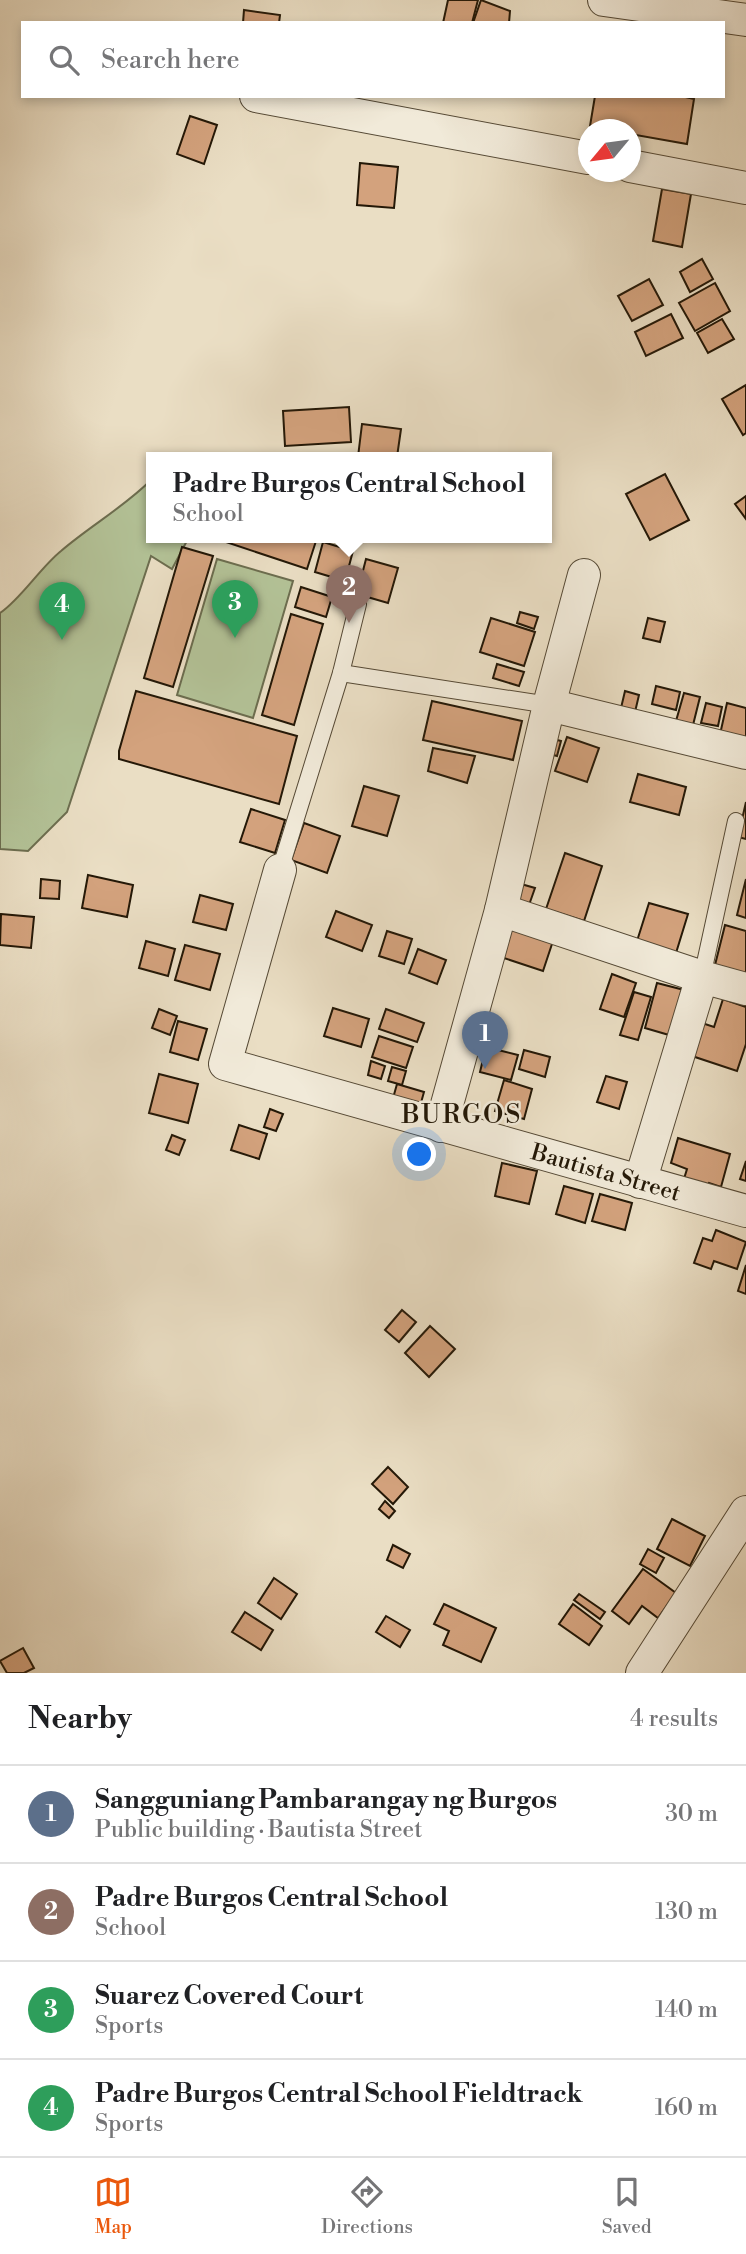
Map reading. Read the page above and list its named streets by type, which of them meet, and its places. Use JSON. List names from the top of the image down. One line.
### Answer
{"streets":{"street":["Bautista Street"]},"districts":["BURGOS"],"north":"bottom left","page":{"search":"Search here","popup":["Padre Burgos Central School","School"],"pins":["2","3","4","1"],"heading":["Nearby","4 results"],"list":[{"mark":"1","name":"Sangguniang Pambarangay ng Burgos","note":"Public building · Bautista Street","value":"30 m"},{"mark":"2","name":"Padre Burgos Central School","note":"School","value":"130 m"},{"mark":"3","name":"Suarez Covered Court","note":"Sports","value":"140 m"},{"mark":"4","name":"Padre Burgos Central School Fieldtrack","note":"Sports","value":"160 m"}],"nav":["Map","Directions","Saved"]}}
